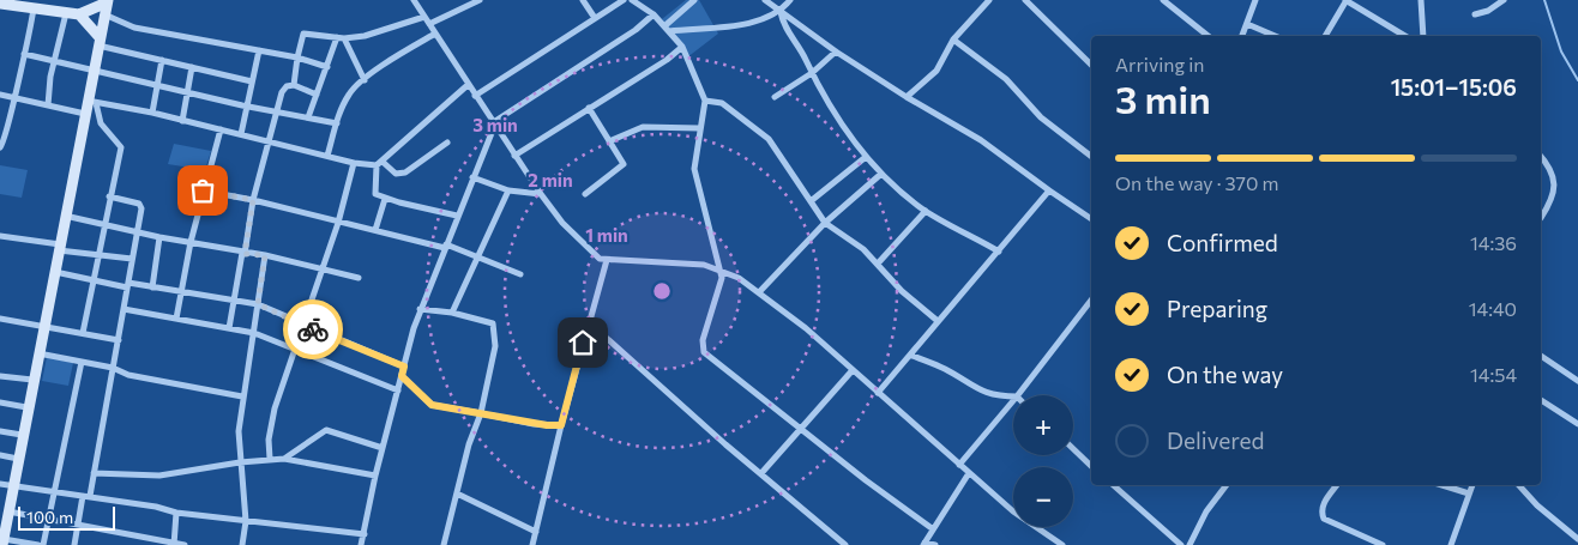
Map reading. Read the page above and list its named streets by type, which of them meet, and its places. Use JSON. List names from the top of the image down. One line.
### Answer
{"scale_bar":"100 m","page":{"heading":["3 min","Arriving in","15:01–15:06"],"bar":"On the way · 370 m","list":[["Confirmed","14:36"],["Preparing","14:40"],["On the way","14:54"],"Delivered"],"map_buttons":["+","−"],"scale":"100 m"},"rings":["3 min","2 min","1 min"]}
